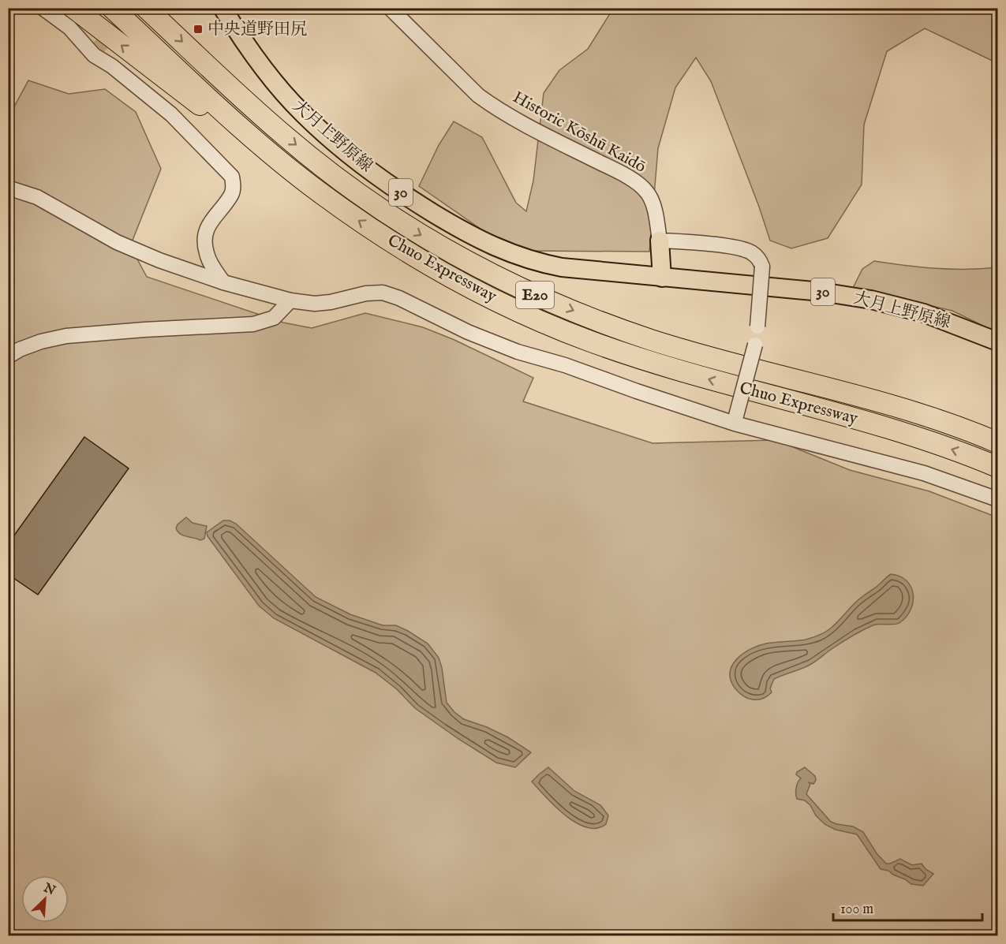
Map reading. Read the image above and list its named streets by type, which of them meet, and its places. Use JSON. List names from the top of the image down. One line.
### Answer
{"streets":{"highway":["Chuo Expressway","E20"],"main road":["大月上野原線","30"],"street":["Historic Kōshū Kaidō"]},"places":{"transit":["中央道野田尻"]},"scale_bar":"100 m","north":"top right"}
